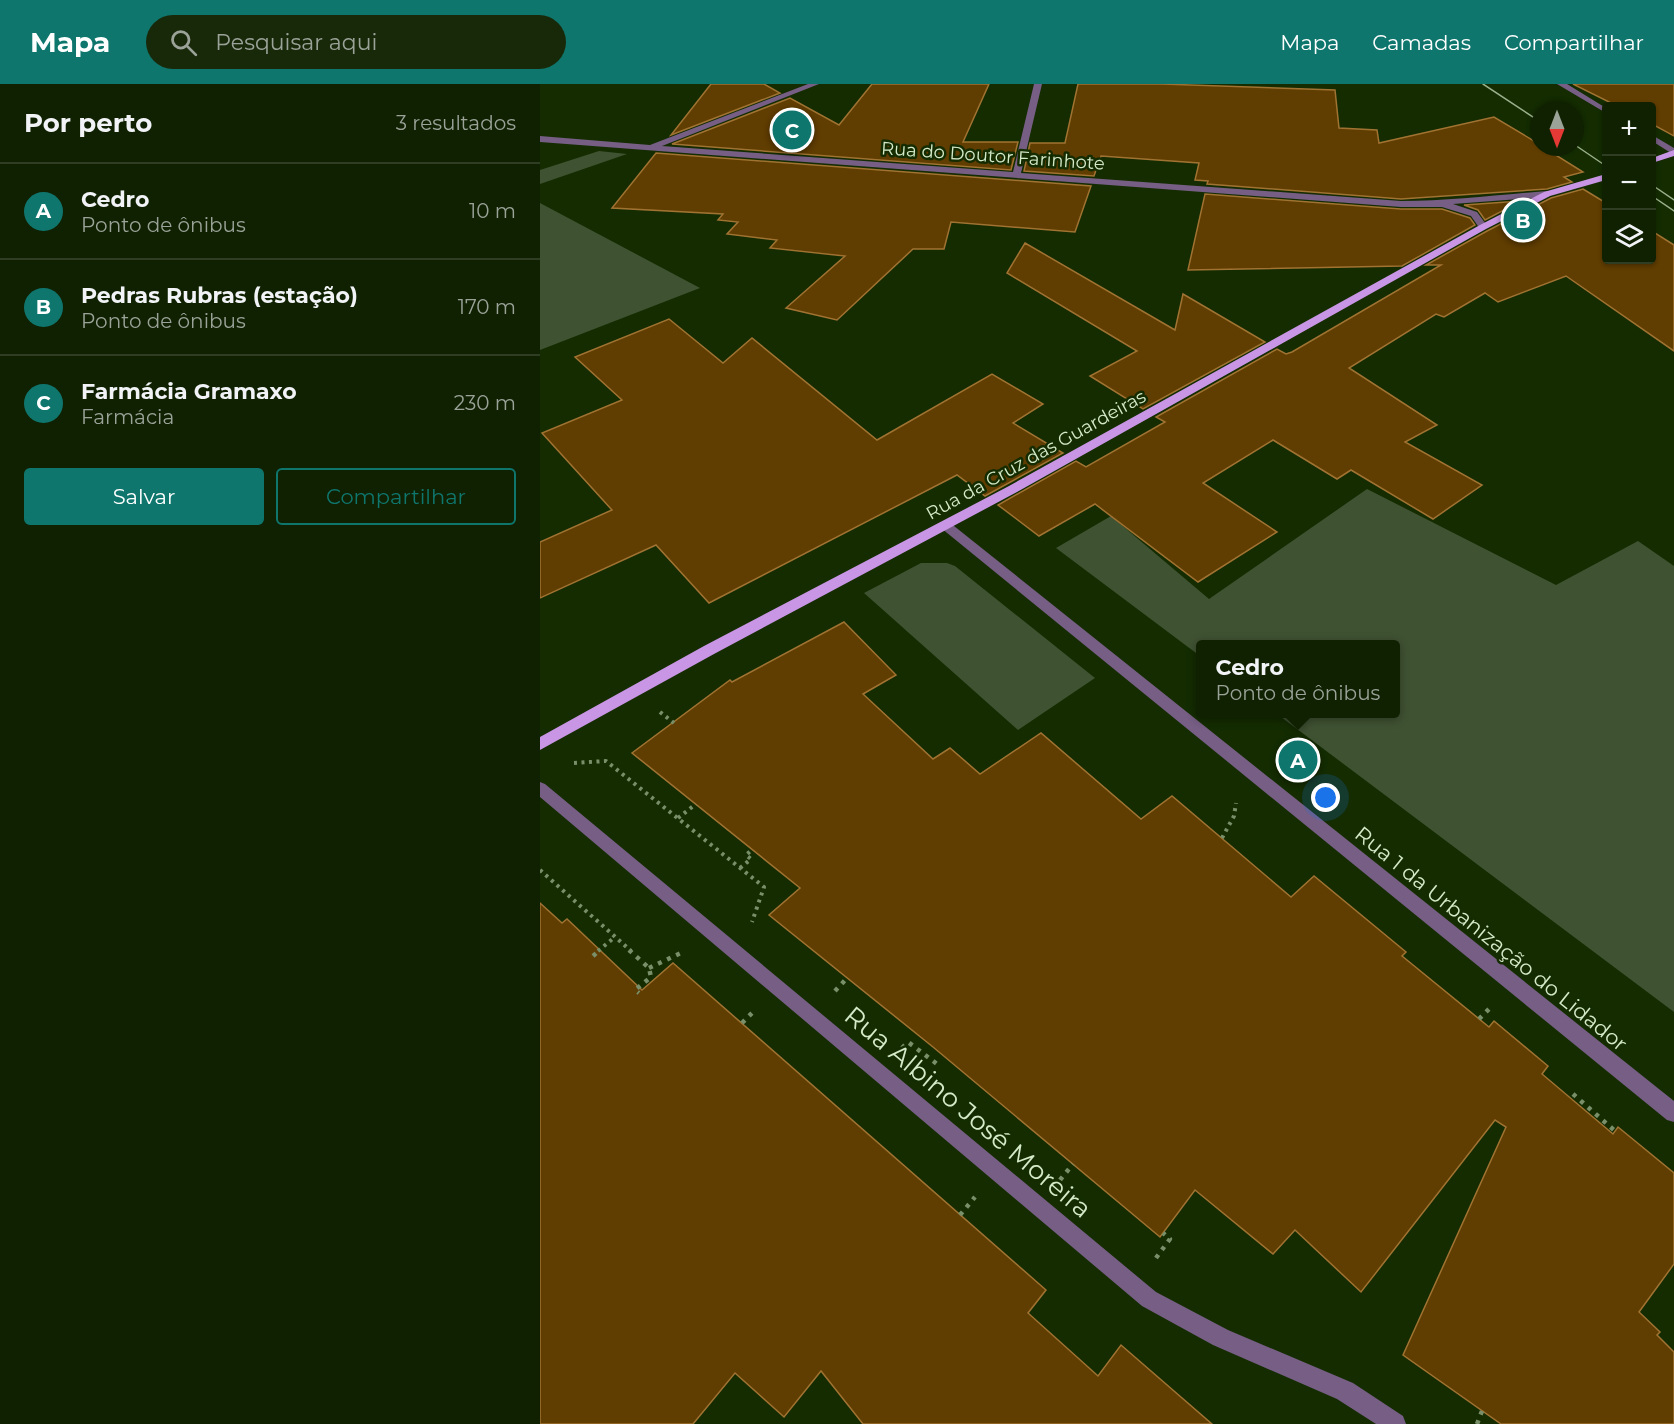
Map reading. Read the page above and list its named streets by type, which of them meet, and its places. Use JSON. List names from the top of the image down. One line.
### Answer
{"streets":{"main road":["Rua do Doutor Farinhote","Rua da Cruz das Guardeiras"],"street":["Rua 1 da Urbanização do Lidador","Rua Albino José Moreira"]},"crossings":[["Rua do Doutor Farinhote","Rua da Cruz das Guardeiras"],["Rua da Cruz das Guardeiras","Rua 1 da Urbanização do Lidador"]],"north":"bottom","page":{"header":"Mapa","search":"Pesquisar aqui","nav":["Mapa","Camadas","Compartilhar"],"heading":["Por perto","3 resultados"],"map_buttons":["+","−"],"pins":["C","B","A"],"list":[{"mark":"A","name":"Cedro","note":"Ponto de ônibus","value":"10 m"},{"mark":"B","name":"Pedras Rubras (estação)","note":"Ponto de ônibus","value":"170 m"},{"mark":"C","name":"Farmácia Gramaxo","note":"Farmácia","value":"230 m"}],"buttons":["Salvar","Compartilhar"],"popup":["Cedro","Ponto de ônibus"]}}
